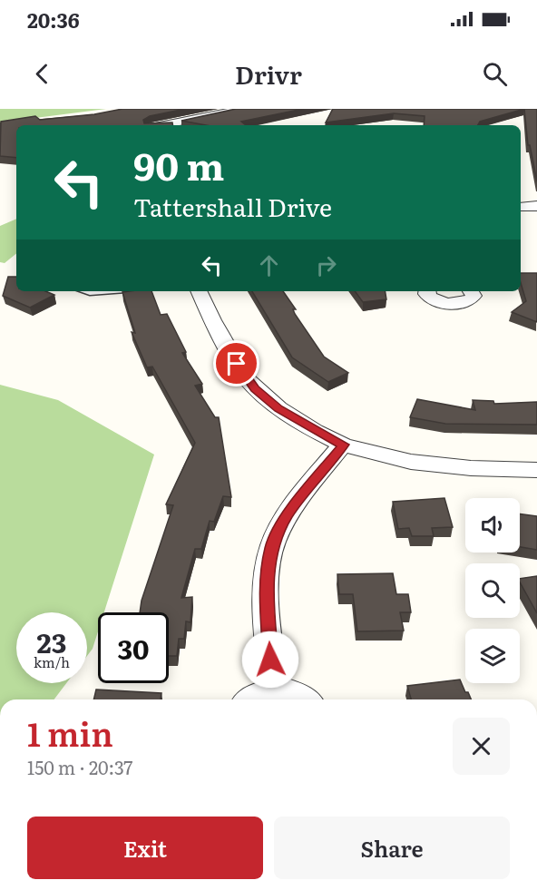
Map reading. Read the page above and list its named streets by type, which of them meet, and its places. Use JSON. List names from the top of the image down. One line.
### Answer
{"page":{"status":"20:36","header":"Drivr","turn":["90 m","Tattershall Drive"],"speed":"23 km/h","limit":"30","heading":["1 min","150 m · 20:37"],"buttons":["Exit","Share"]}}
